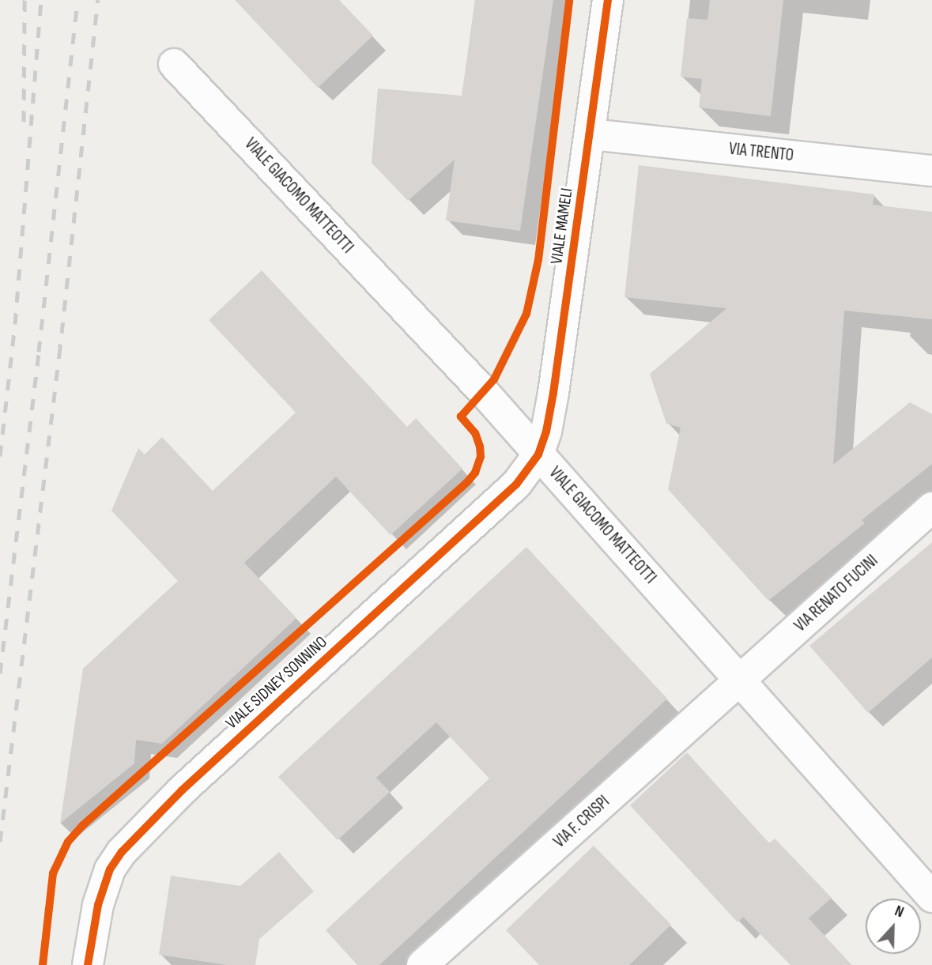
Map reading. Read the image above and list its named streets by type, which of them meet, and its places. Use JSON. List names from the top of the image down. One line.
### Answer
{"streets":{"street":["VIA TRENTO","VIALE GIACOMO MATTEOTTI","VIALE MAMELI","VIA RENATO FUCINI","VIALE SIDNEY SONNINO","VIA F. CRISPI"]},"crossings":[["VIA TRENTO","VIALE MAMELI"],["VIALE GIACOMO MATTEOTTI","VIALE MAMELI"],["VIALE GIACOMO MATTEOTTI","VIA RENATO FUCINI"],["VIALE GIACOMO MATTEOTTI","VIALE SIDNEY SONNINO"],["VIALE GIACOMO MATTEOTTI","VIA F. CRISPI"],["VIALE MAMELI","VIALE SIDNEY SONNINO"],["VIA RENATO FUCINI","VIA F. CRISPI"]],"north":"top"}
